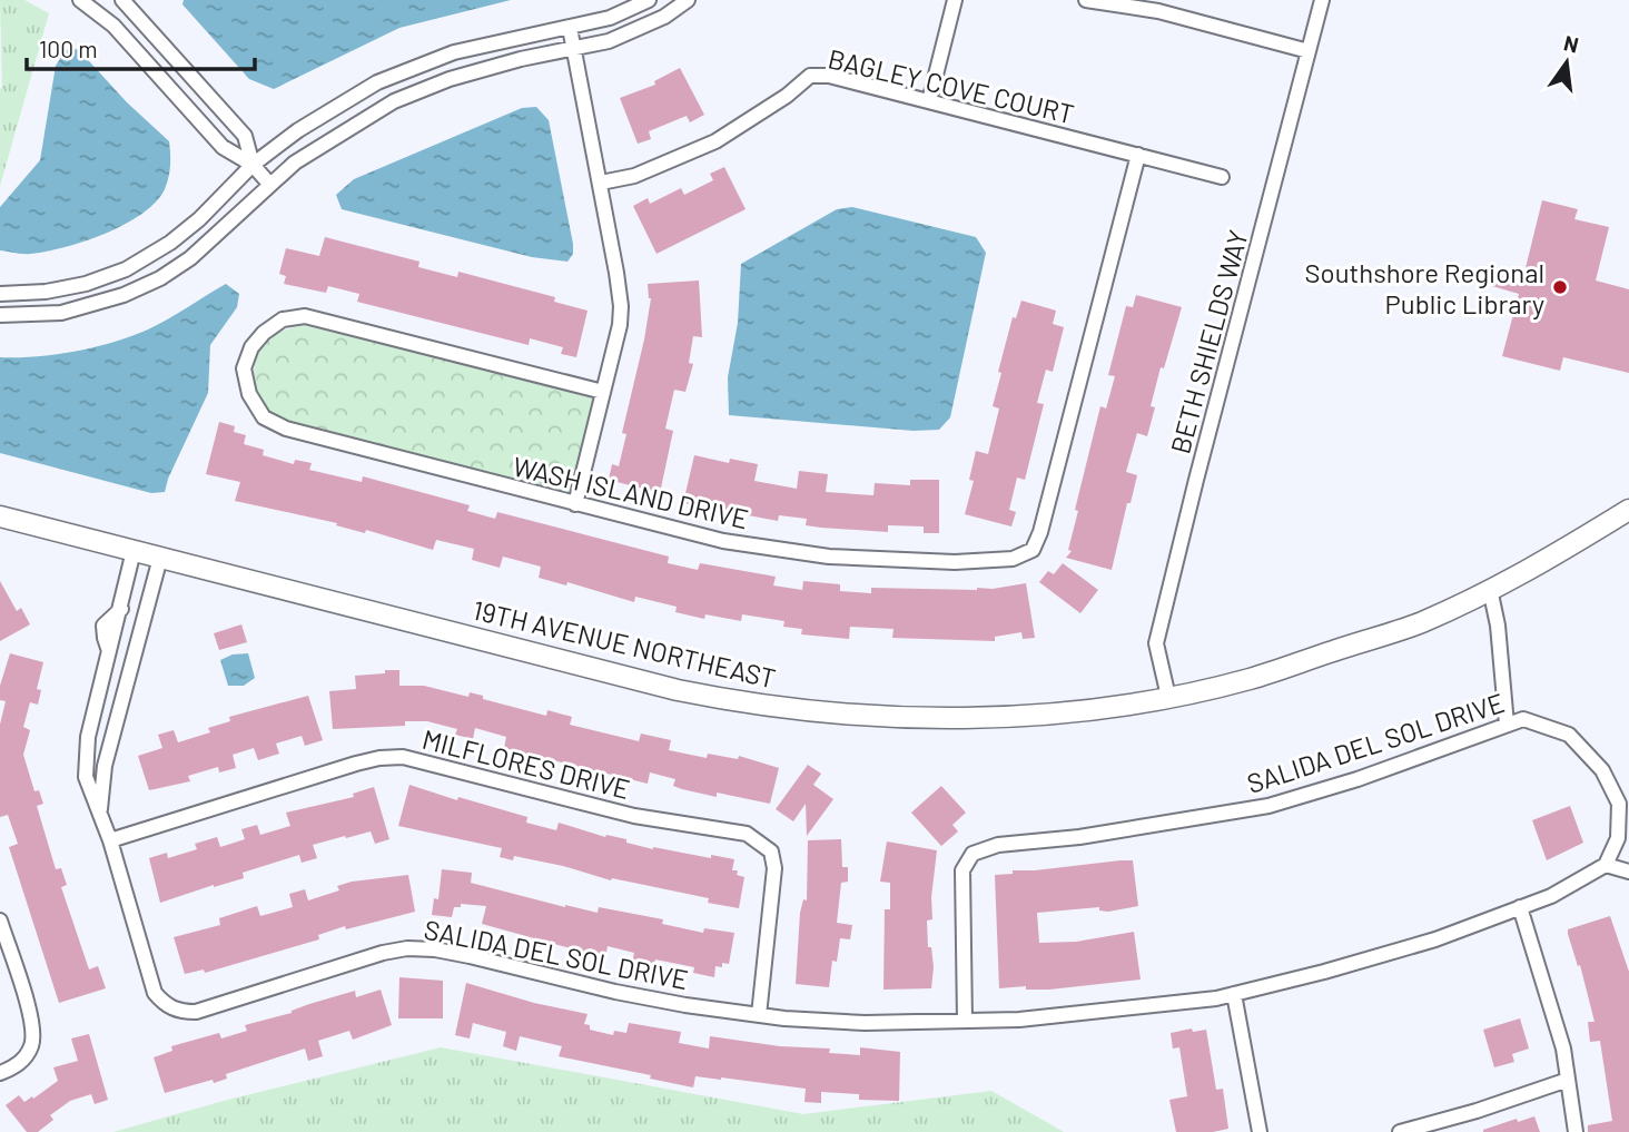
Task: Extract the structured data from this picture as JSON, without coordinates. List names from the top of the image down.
{
  "streets": {
    "street": [
      "BAGLEY COVE COURT",
      "BETH SHIELDS WAY",
      "WASH ISLAND DRIVE",
      "19TH AVENUE NORTHEAST",
      "SALIDA DEL SOL DRIVE",
      "MILFLORES DRIVE"
    ]
  },
  "crossings": [
    ["BAGLEY COVE COURT", "WASH ISLAND DRIVE"],
    ["BETH SHIELDS WAY", "19TH AVENUE NORTHEAST"],
    ["19TH AVENUE NORTHEAST", "SALIDA DEL SOL DRIVE"],
    ["SALIDA DEL SOL DRIVE", "MILFLORES DRIVE"]
  ],
  "places": ["Southshore Regional Public Library"],
  "scale_bar": "100 m",
  "north": "top"
}
